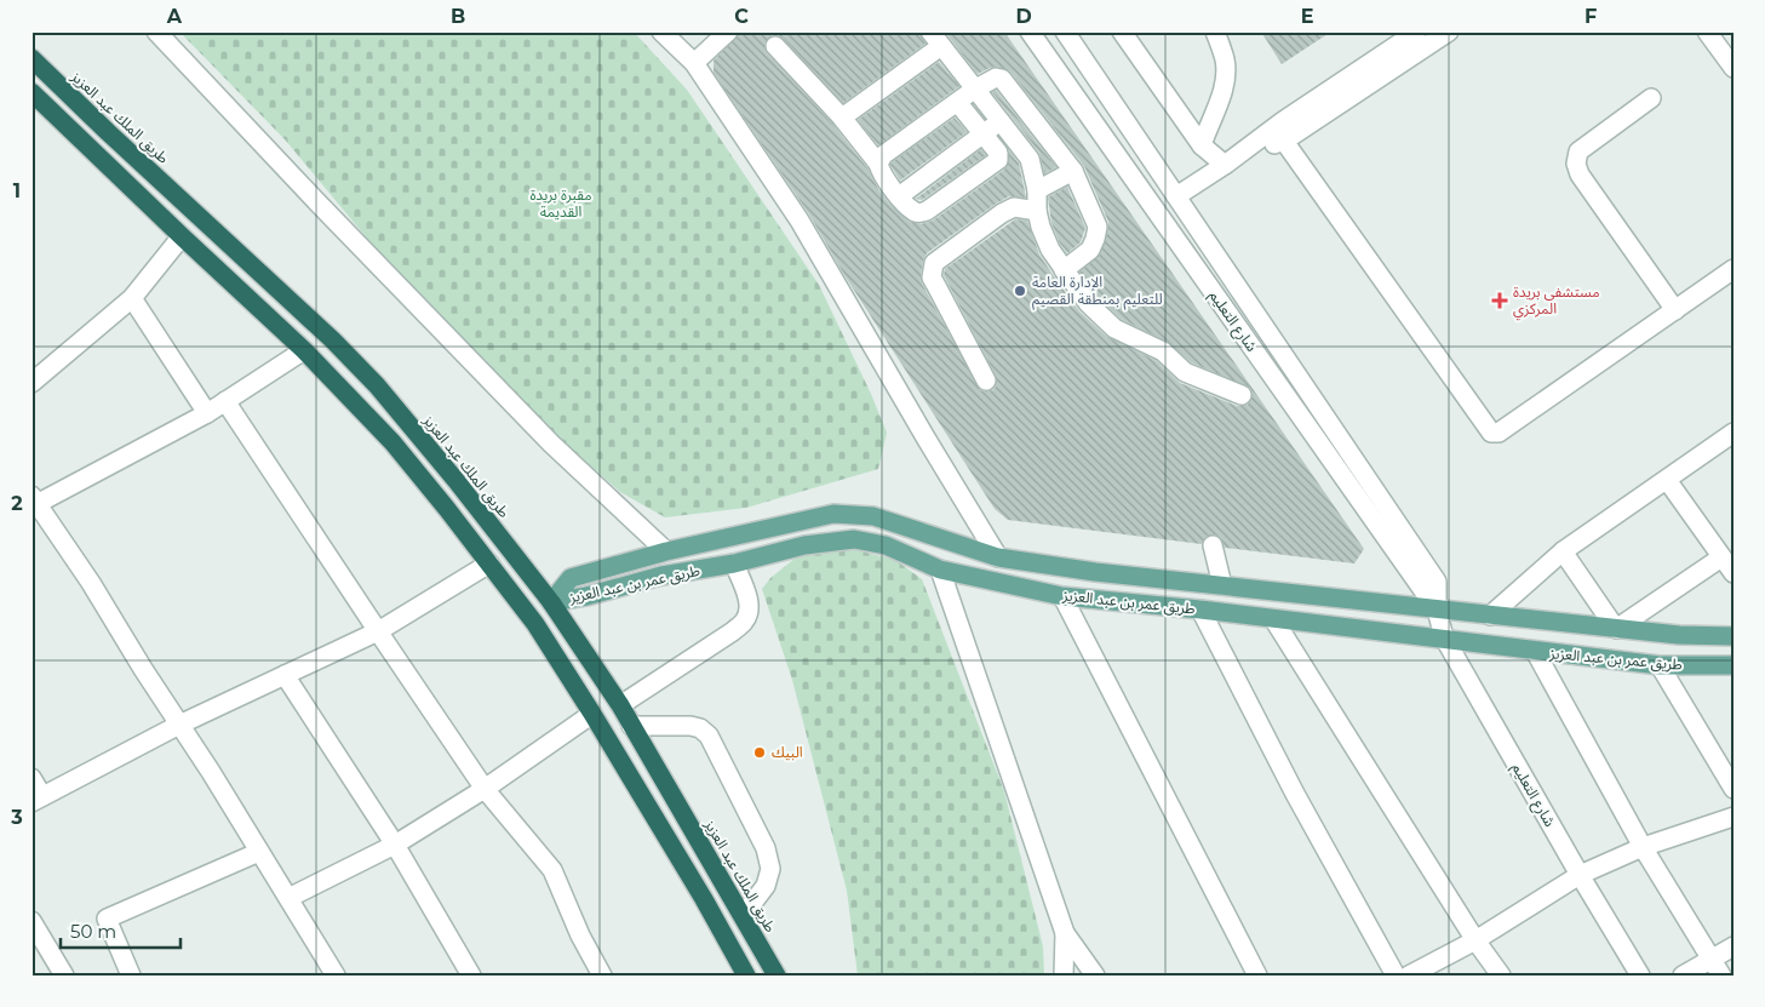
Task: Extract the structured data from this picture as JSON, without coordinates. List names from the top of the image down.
{
  "streets": {
    "highway": ["طريق الملك عبد العزيز"],
    "main road": ["طريق عمر بن عبد العزيز"],
    "street": ["شارع التعليم"]
  },
  "crossings": [
    ["طريق الملك عبد العزيز", "طريق عمر بن عبد العزيز"],
    ["شارع التعليم", "طريق عمر بن عبد العزيز"]
  ],
  "parks": ["مقبرة بريدة القديمة"],
  "places": {
    "other": ["الإدارة العامة للتعليم بمنطقة القصيم", "البيك"],
    "health": ["مستشفى بريدة المركزي"]
  },
  "scale_bar": "50 m",
  "grid": {
    "columns": [
      "A",
      "B",
      "C",
      "D",
      "E",
      "F"
    ],
    "rows": ["1", "2", "3"]
  }
}
